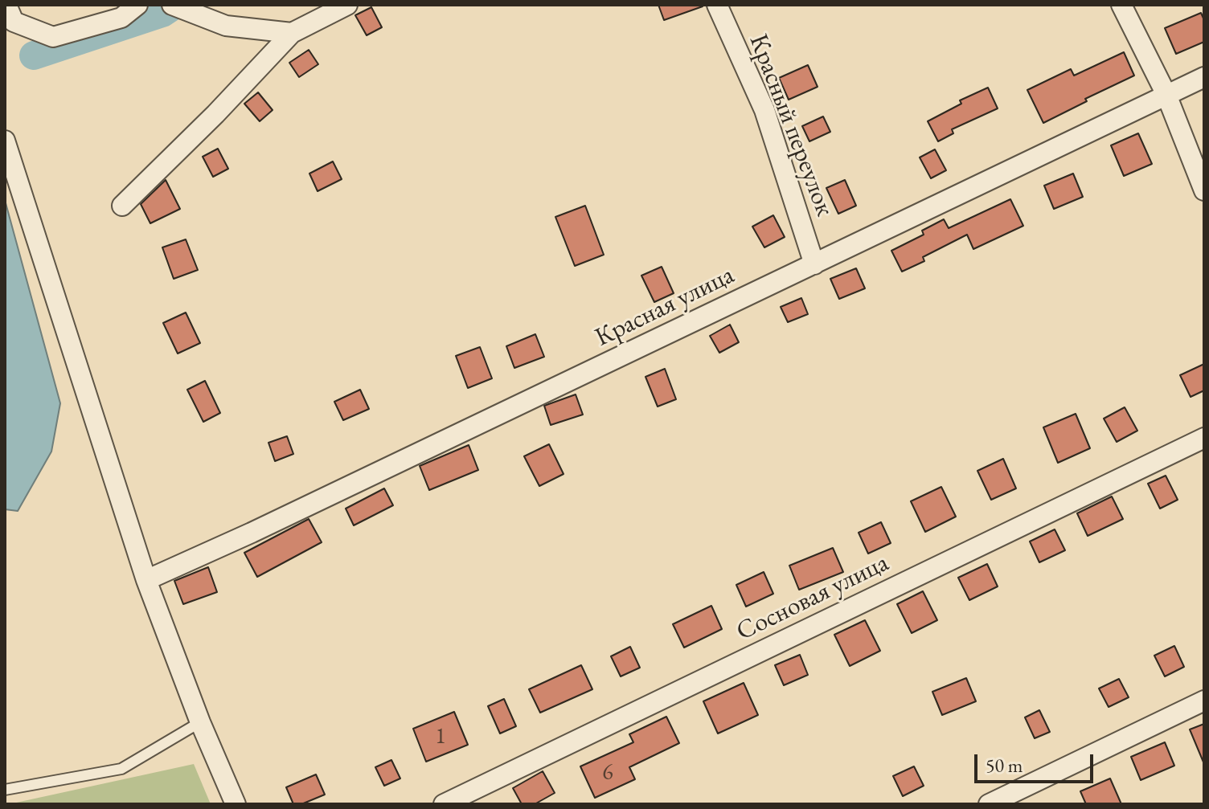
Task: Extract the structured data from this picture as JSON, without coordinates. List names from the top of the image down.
{
  "streets": {
    "street": ["Красный переулок", "Красная улица", "Сосновая улица"]
  },
  "crossings": [
    ["Красный переулок", "Красная улица"]
  ],
  "house_numbers": ["1", "6"],
  "scale_bar": "50 m"
}
